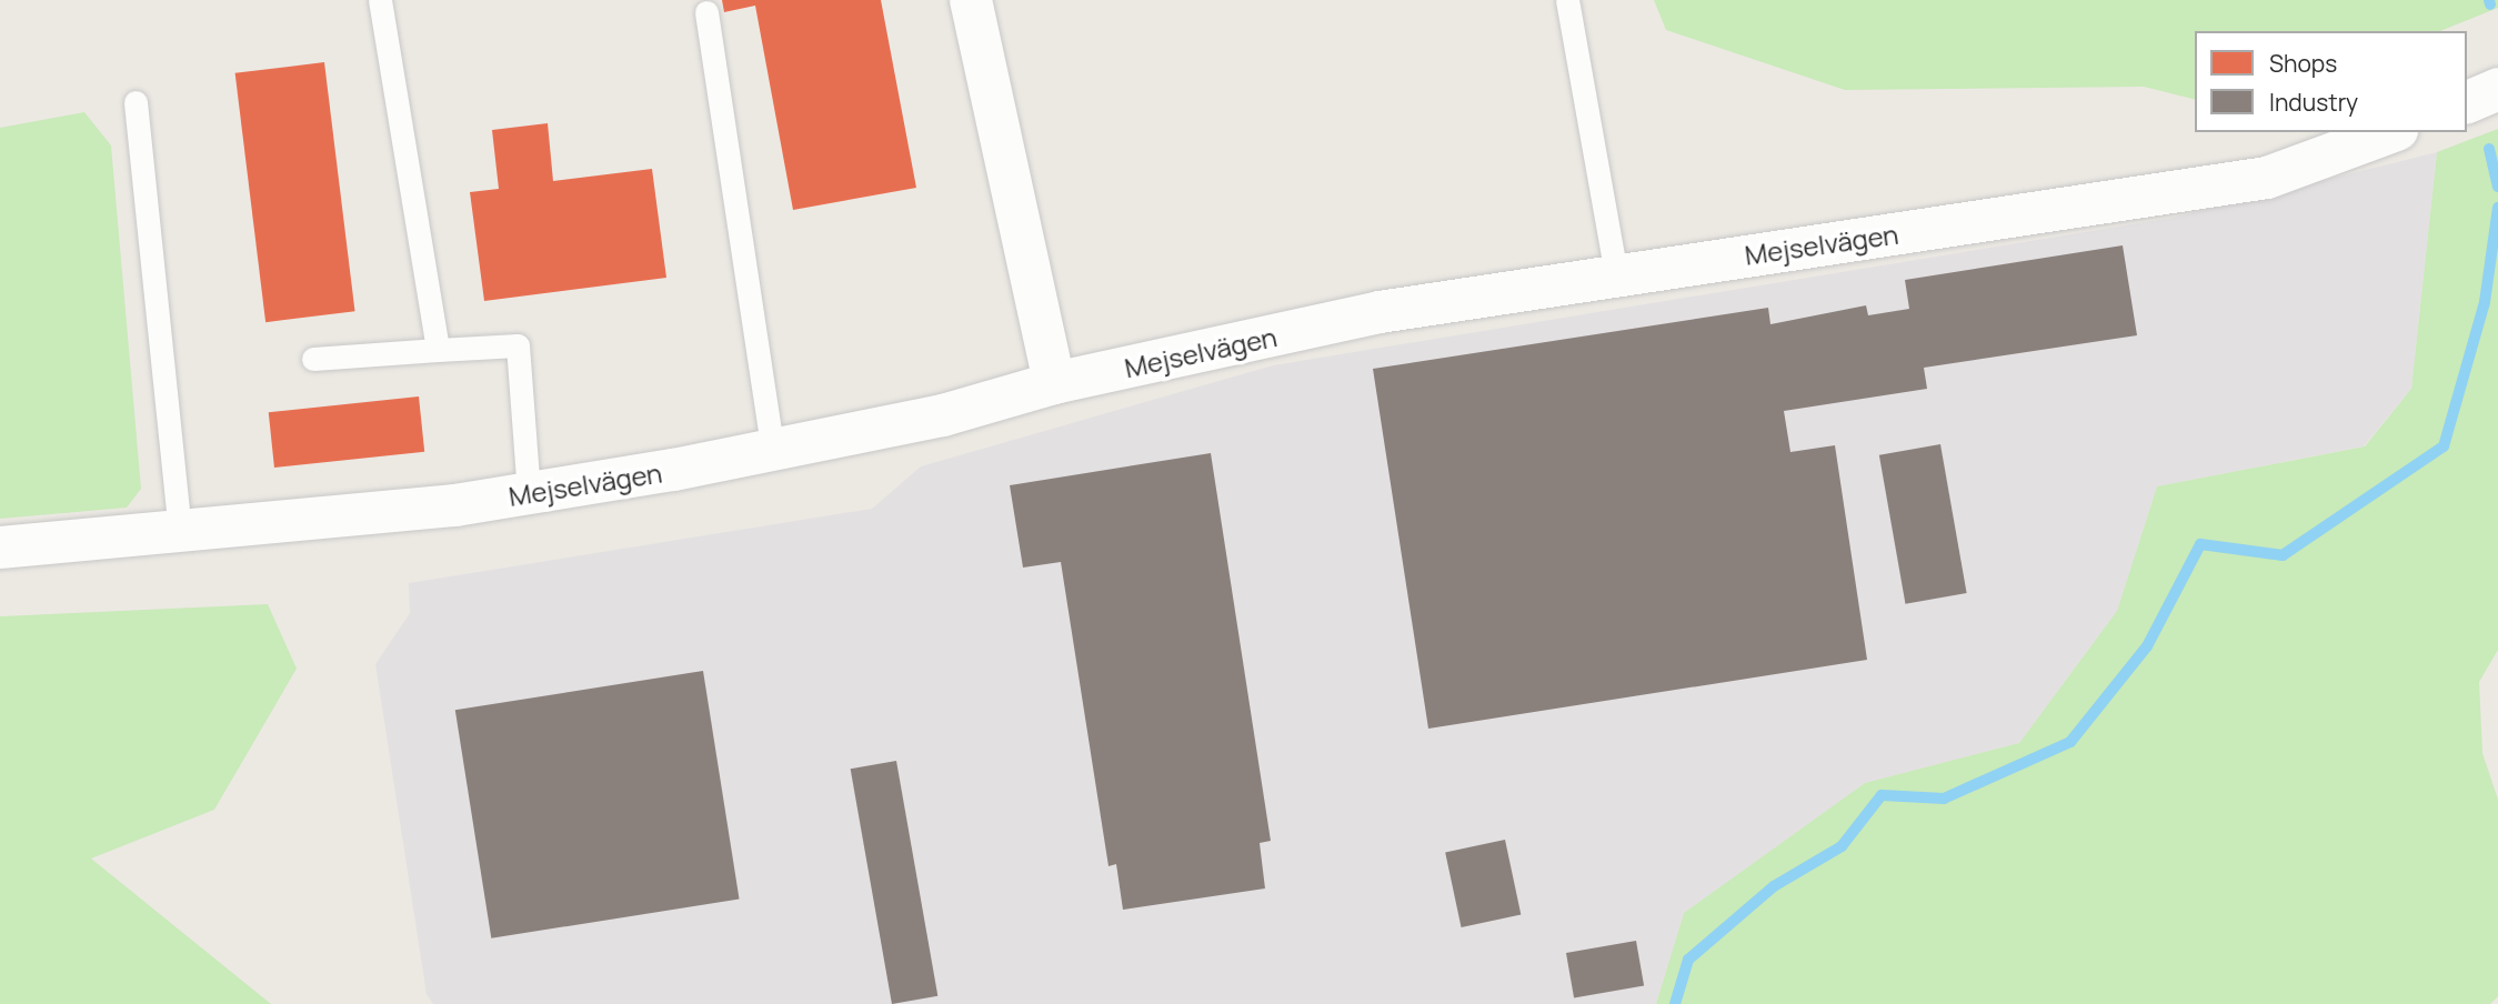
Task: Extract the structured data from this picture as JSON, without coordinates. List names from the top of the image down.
{
  "streets": {
    "street": ["Mejselvägen"]
  },
  "legend": ["Shops", "Industry"]
}
